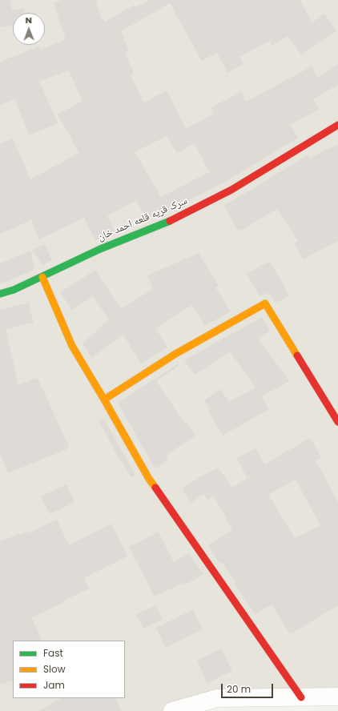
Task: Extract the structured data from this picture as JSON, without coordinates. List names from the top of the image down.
{
  "streets": {
    "street": ["سرک قریه قلعه احمد خان"]
  },
  "legend": ["Fast", "Slow", "Jam"],
  "scale_bar": "20 m",
  "north": "top"
}
